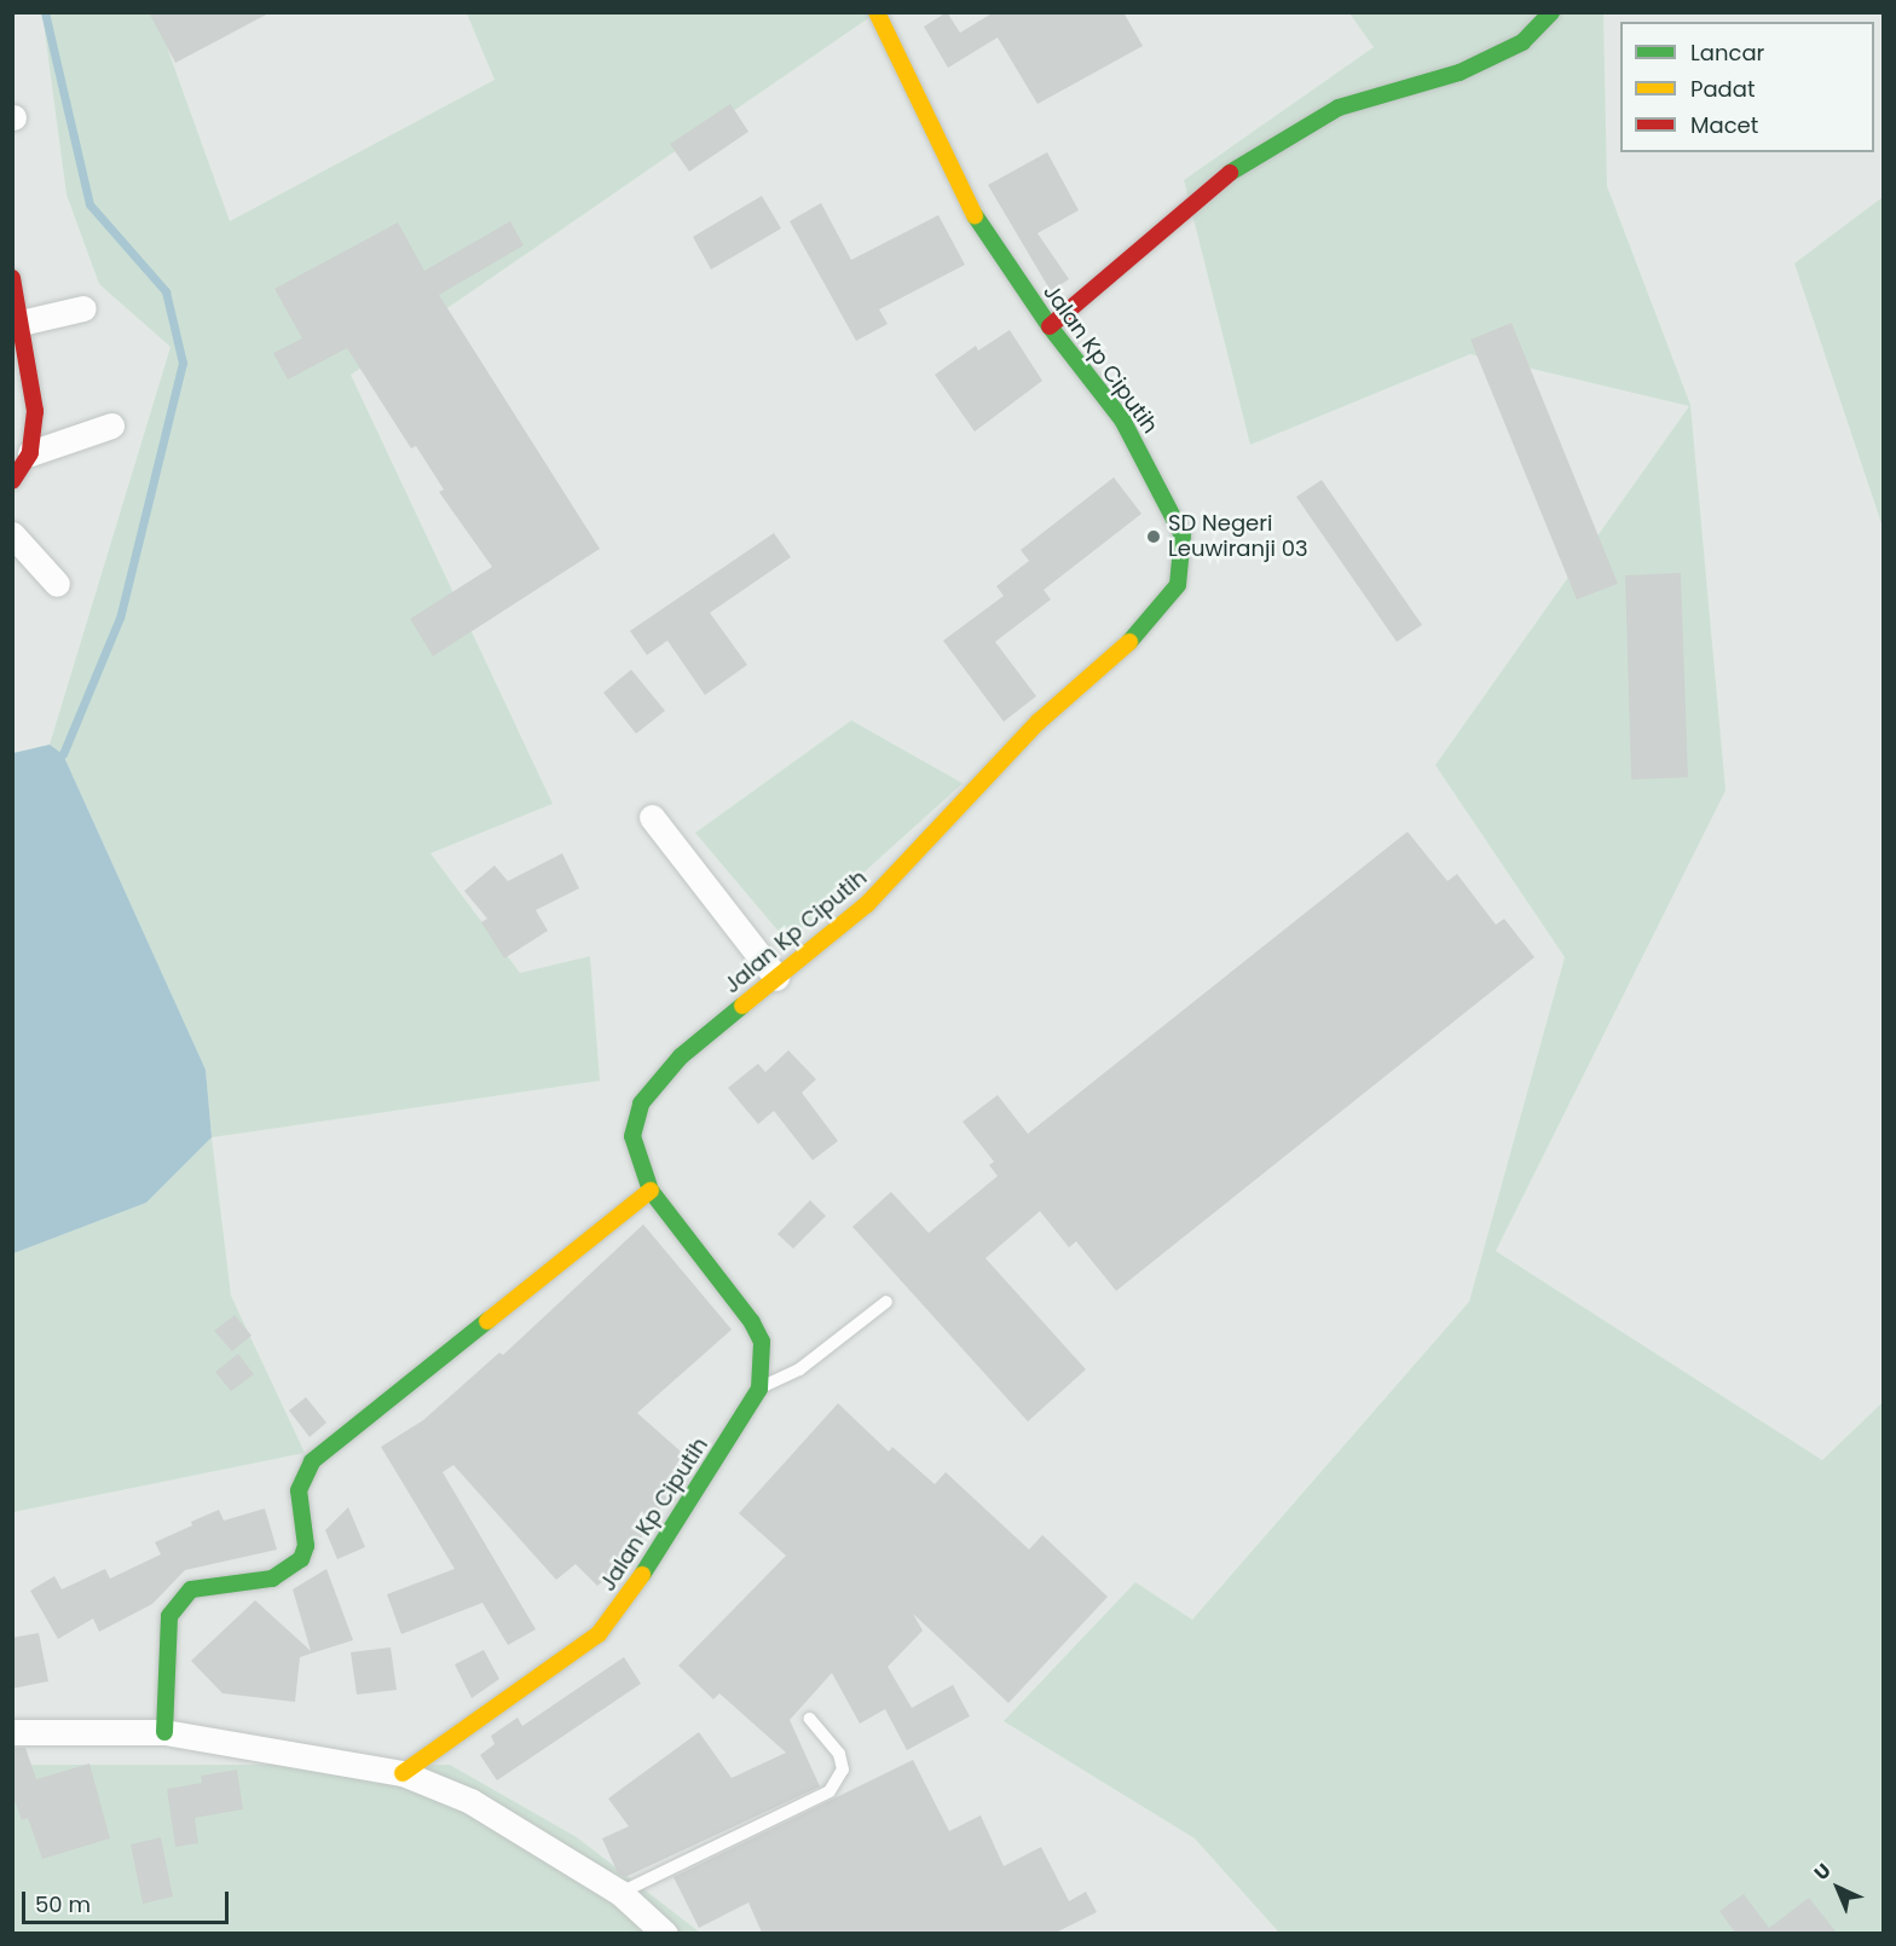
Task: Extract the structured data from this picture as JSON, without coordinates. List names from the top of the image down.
{
  "streets": {
    "street": ["Jalan Kp Ciputih"]
  },
  "places": ["SD Negeri Leuwiranji 03"],
  "legend": ["Lancar", "Padat", "Macet"],
  "scale_bar": "50 m",
  "north": "top left"
}
